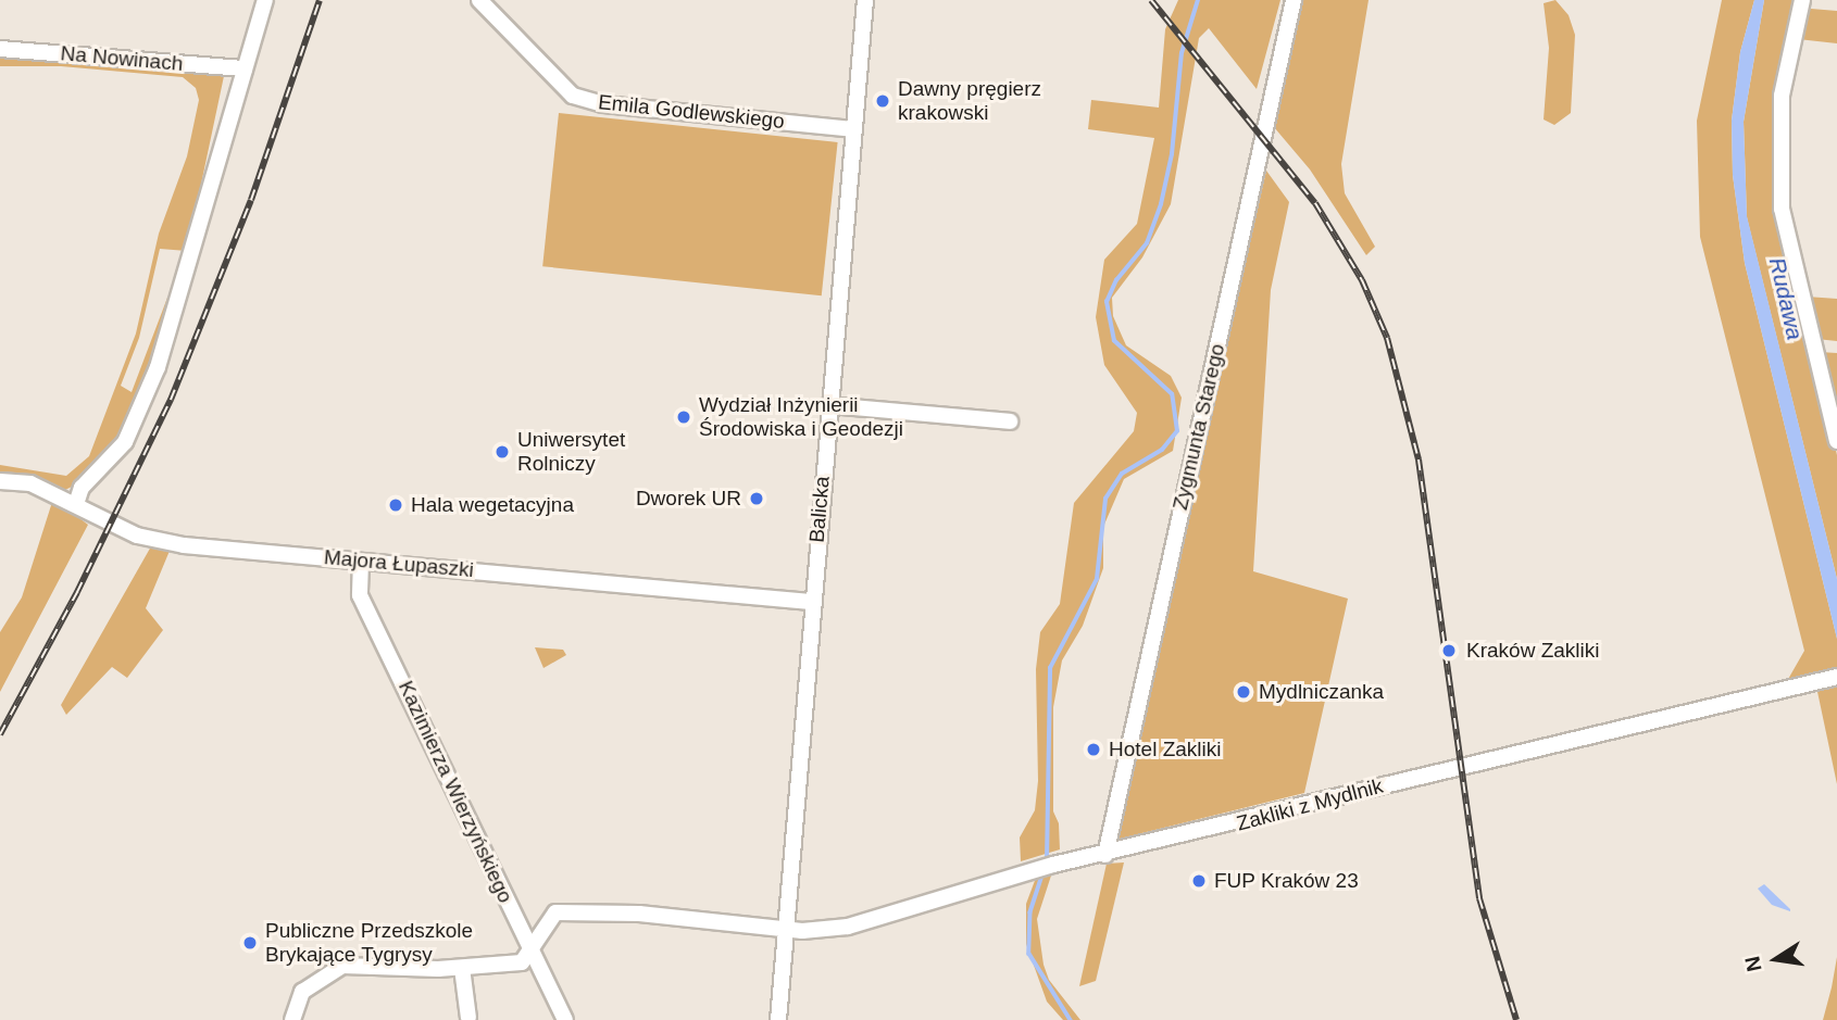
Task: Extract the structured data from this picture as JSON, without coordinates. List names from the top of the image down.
{
  "streets": {
    "street": [
      "Na Nowinach",
      "Emila Godlewskiego",
      "Zygmunta Starego",
      "Balicka",
      "Majora Łupaszki",
      "Kazimierza Wierzyńskiego",
      "Zakliki z Mydlnik"
    ]
  },
  "crossings": [
    ["Emila Godlewskiego", "Balicka"],
    ["Zygmunta Starego", "Zakliki z Mydlnik"],
    ["Balicka", "Majora Łupaszki"],
    ["Balicka", "Zakliki z Mydlnik"],
    ["Majora Łupaszki", "Kazimierza Wierzyńskiego"],
    ["Kazimierza Wierzyńskiego", "Zakliki z Mydlnik"]
  ],
  "water": ["Rudawa"],
  "places": [
    "Dawny pręgierz krakowski",
    "Wydział Inżynierii Środowiska i Geodezji",
    "Uniwersytet Rolniczy",
    "Dworek UR",
    "Hala wegetacyjna",
    "Kraków Zakliki",
    "Mydlniczanka",
    "Hotel Zakliki",
    "FUP Kraków 23",
    "Publiczne Przedszkole Brykające Tygrysy"
  ],
  "north": "left"
}
